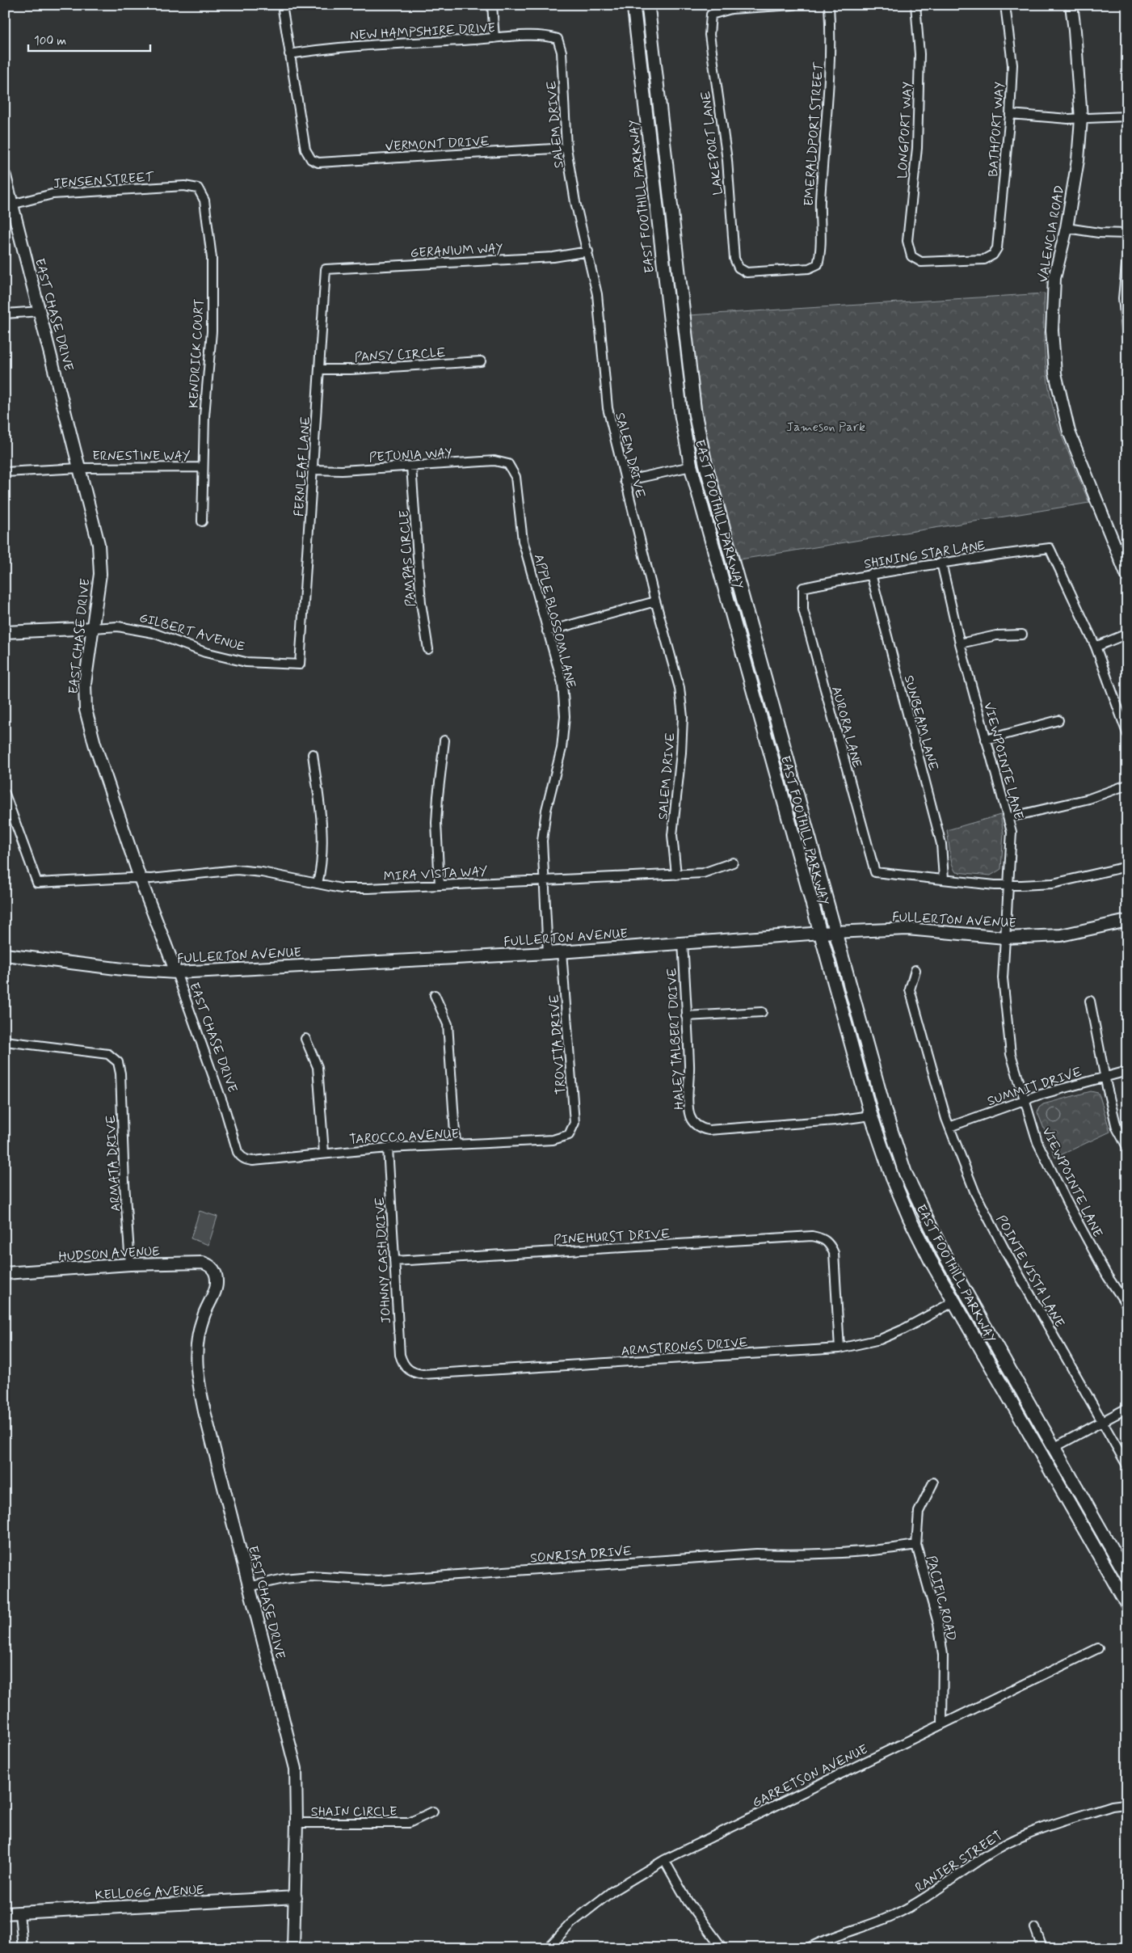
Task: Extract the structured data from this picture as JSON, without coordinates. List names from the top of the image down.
{
  "streets": {
    "main road": ["EAST FOOTHILL PARKWAY"],
    "street": [
      "NEW HAMPSHIRE DRIVE",
      "SALEM DRIVE",
      "BATHPORT WAY",
      "LONGPORT WAY",
      "EMERALDPORT STREET",
      "VERMONT DRIVE",
      "LAKEPORT LANE",
      "JENSEN STREET",
      "VALENCIA ROAD",
      "GERANIUM WAY",
      "EAST CHASE DRIVE",
      "KENDRICK COURT",
      "PANSY CIRCLE",
      "PETUNIA WAY",
      "ERNESTINE WAY",
      "FERNLEAF LANE",
      "SHINING STAR LANE",
      "PAMPAS CIRCLE",
      "APPLE BLOSSOM LANE",
      "GILBERT AVENUE",
      "SUNBEAM LANE",
      "AURORA LANE",
      "VIEWPOINTE LANE",
      "MIRA VISTA WAY",
      "FULLERTON AVENUE",
      "HALEY TALBERT DRIVE",
      "TROVITA DRIVE",
      "SUMMIT DRIVE",
      "TAROCCO AVENUE",
      "ARMATA DRIVE",
      "PINEHURST DRIVE",
      "HUDSON AVENUE",
      "JOHNNY CASH DRIVE",
      "POINTE VISTA LANE",
      "ARMSTRONGS DRIVE",
      "SONRISA DRIVE",
      "PACIFIC ROAD",
      "GARRETSON AVENUE",
      "SHAIN CIRCLE",
      "RANIER STREET",
      "KELLOGG AVENUE"
    ]
  },
  "crossings": [
    ["NEW HAMPSHIRE DRIVE", "SALEM DRIVE"],
    ["NEW HAMPSHIRE DRIVE", "VERMONT DRIVE"],
    ["SALEM DRIVE", "VERMONT DRIVE"],
    ["SALEM DRIVE", "GERANIUM WAY"],
    ["SALEM DRIVE", "MIRA VISTA WAY"],
    ["BATHPORT WAY", "LONGPORT WAY"],
    ["EMERALDPORT STREET", "LAKEPORT LANE"],
    ["JENSEN STREET", "EAST CHASE DRIVE"],
    ["JENSEN STREET", "KENDRICK COURT"],
    ["EAST FOOTHILL PARKWAY", "FULLERTON AVENUE"],
    ["EAST FOOTHILL PARKWAY", "HALEY TALBERT DRIVE"],
    ["EAST FOOTHILL PARKWAY", "ARMSTRONGS DRIVE"],
    ["GERANIUM WAY", "FERNLEAF LANE"],
    ["EAST CHASE DRIVE", "ERNESTINE WAY"],
    ["EAST CHASE DRIVE", "GILBERT AVENUE"],
    ["EAST CHASE DRIVE", "MIRA VISTA WAY"],
    ["EAST CHASE DRIVE", "FULLERTON AVENUE"],
    ["EAST CHASE DRIVE", "TAROCCO AVENUE"],
    ["EAST CHASE DRIVE", "HUDSON AVENUE"],
    ["EAST CHASE DRIVE", "SONRISA DRIVE"],
    ["EAST CHASE DRIVE", "SHAIN CIRCLE"],
    ["EAST CHASE DRIVE", "KELLOGG AVENUE"],
    ["KENDRICK COURT", "ERNESTINE WAY"],
    ["PANSY CIRCLE", "FERNLEAF LANE"],
    ["PETUNIA WAY", "FERNLEAF LANE"],
    ["PETUNIA WAY", "PAMPAS CIRCLE"],
    ["PETUNIA WAY", "APPLE BLOSSOM LANE"],
    ["FERNLEAF LANE", "GILBERT AVENUE"],
    ["SHINING STAR LANE", "SUNBEAM LANE"],
    ["SHINING STAR LANE", "AURORA LANE"],
    ["SHINING STAR LANE", "VIEWPOINTE LANE"],
    ["APPLE BLOSSOM LANE", "MIRA VISTA WAY"],
    ["APPLE BLOSSOM LANE", "FULLERTON AVENUE"],
    ["SUNBEAM LANE", "AURORA LANE"],
    ["VIEWPOINTE LANE", "FULLERTON AVENUE"],
    ["VIEWPOINTE LANE", "SUMMIT DRIVE"],
    ["FULLERTON AVENUE", "HALEY TALBERT DRIVE"],
    ["FULLERTON AVENUE", "TROVITA DRIVE"],
    ["TROVITA DRIVE", "TAROCCO AVENUE"],
    ["SUMMIT DRIVE", "POINTE VISTA LANE"],
    ["TAROCCO AVENUE", "JOHNNY CASH DRIVE"],
    ["ARMATA DRIVE", "HUDSON AVENUE"],
    ["PINEHURST DRIVE", "JOHNNY CASH DRIVE"],
    ["PINEHURST DRIVE", "ARMSTRONGS DRIVE"],
    ["JOHNNY CASH DRIVE", "ARMSTRONGS DRIVE"],
    ["SONRISA DRIVE", "PACIFIC ROAD"],
    ["PACIFIC ROAD", "GARRETSON AVENUE"]
  ],
  "parks": ["Jameson Park"],
  "scale_bar": "100 m"
}
